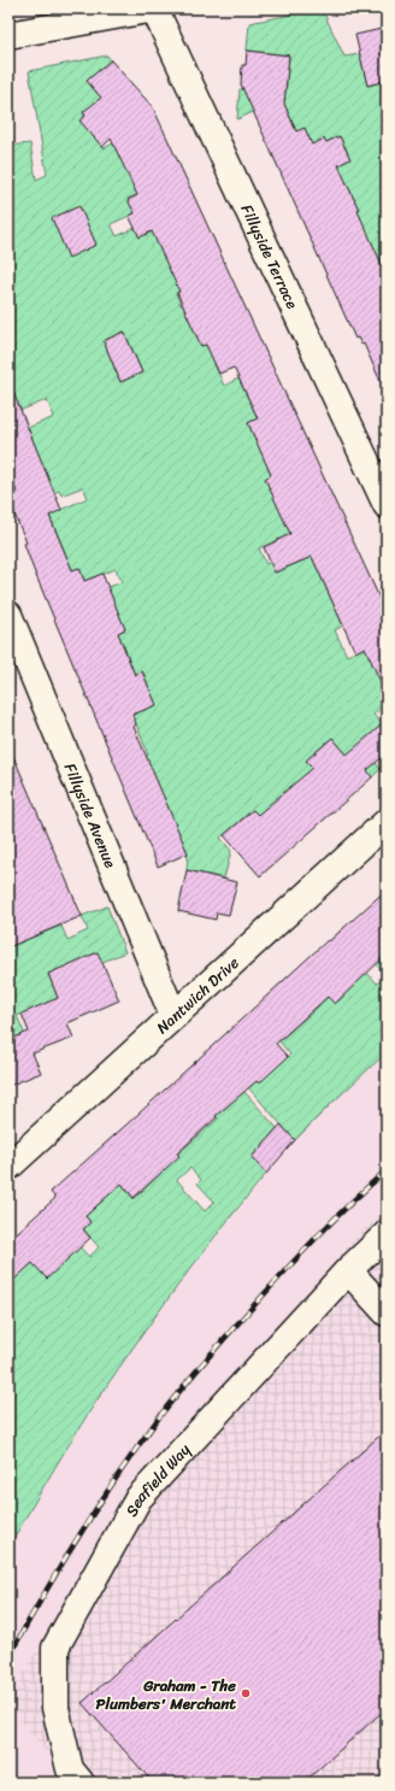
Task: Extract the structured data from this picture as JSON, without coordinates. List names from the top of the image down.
{
  "streets": {
    "street": [
      "Fillyside Terrace",
      "Fillyside Avenue",
      "Nantwich Drive",
      "Seafield Way"
    ]
  },
  "crossings": [
    ["Fillyside Avenue", "Nantwich Drive"]
  ],
  "places": ["Graham - The Plumbers' Merchant"]
}
